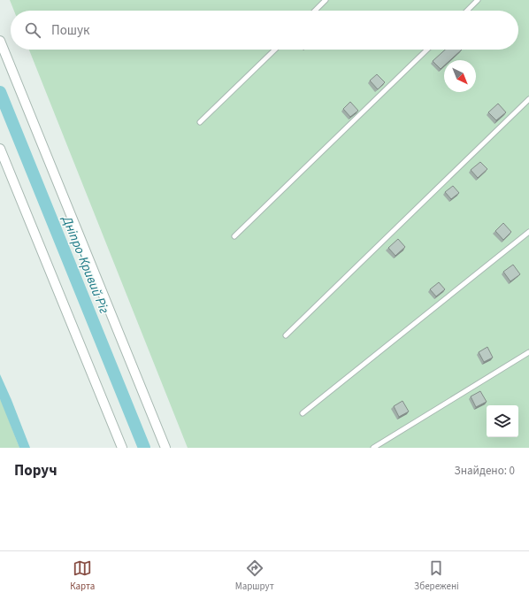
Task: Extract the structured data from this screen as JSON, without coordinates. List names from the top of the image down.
{
  "water": ["Дніпро-Кривий Ріг"],
  "north": "bottom right",
  "page": {
    "search": "Пошук",
    "heading": ["Поруч", "Знайдено: 0"],
    "nav": ["Карта", "Маршрут", "Збережені"]
  }
}
